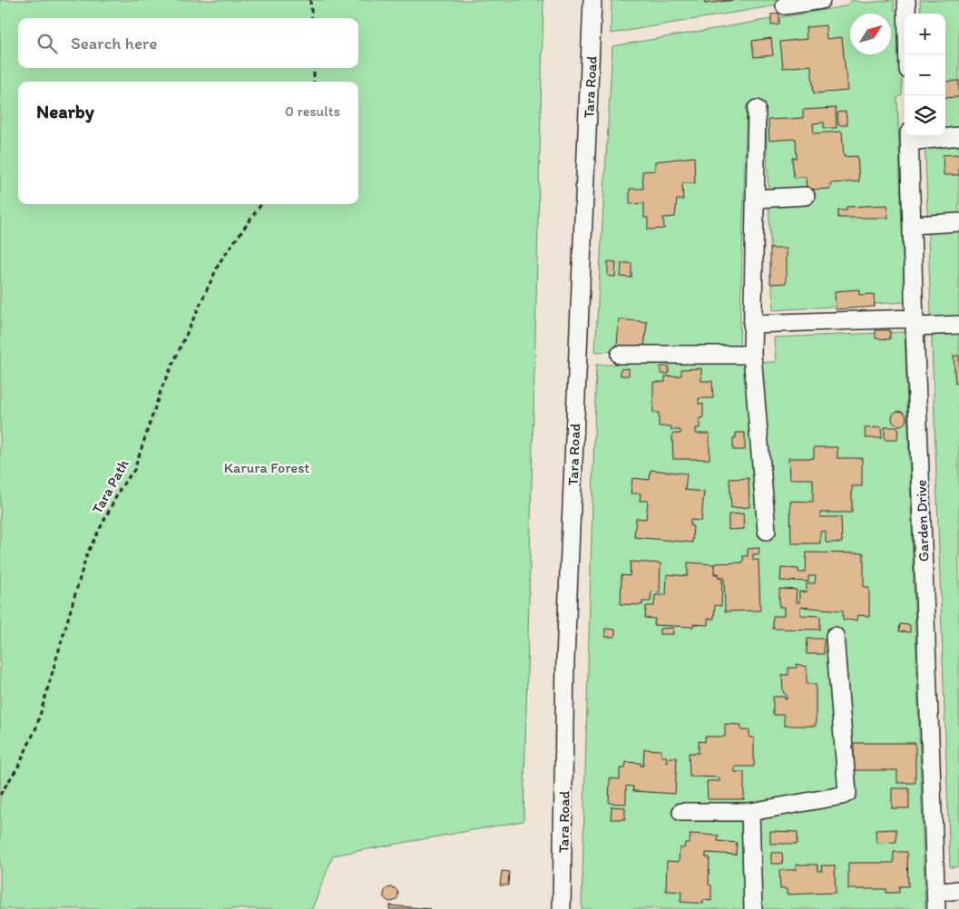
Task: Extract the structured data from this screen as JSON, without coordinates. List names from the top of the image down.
{
  "streets": {
    "street": ["Tara Road", "Garden Drive"],
    "path": ["Tara Path"]
  },
  "parks": ["Karura Forest"],
  "north": "top right",
  "page": {
    "map_buttons": ["+", "−"],
    "search": "Search here",
    "heading": ["Nearby", "0 results"]
  }
}
